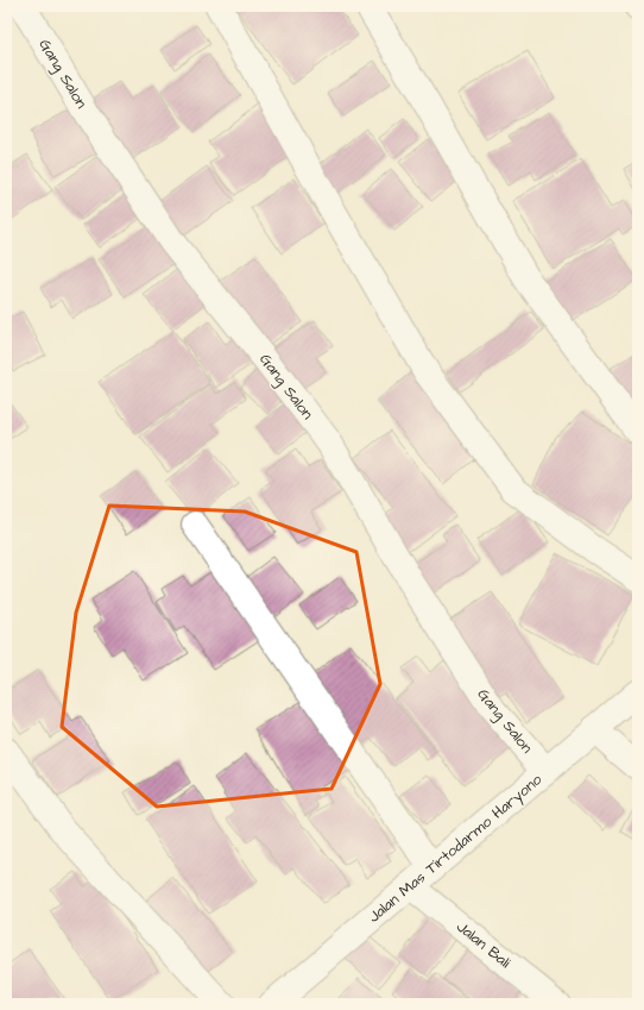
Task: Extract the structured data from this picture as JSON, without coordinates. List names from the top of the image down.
{
  "streets": {
    "street": ["Gang Salon", "Jalan Mas Tirtodarmo Haryono", "Jalan Bali"]
  },
  "crossings": [
    ["Gang Salon", "Jalan Mas Tirtodarmo Haryono"],
    ["Jalan Mas Tirtodarmo Haryono", "Jalan Bali"]
  ]
}
